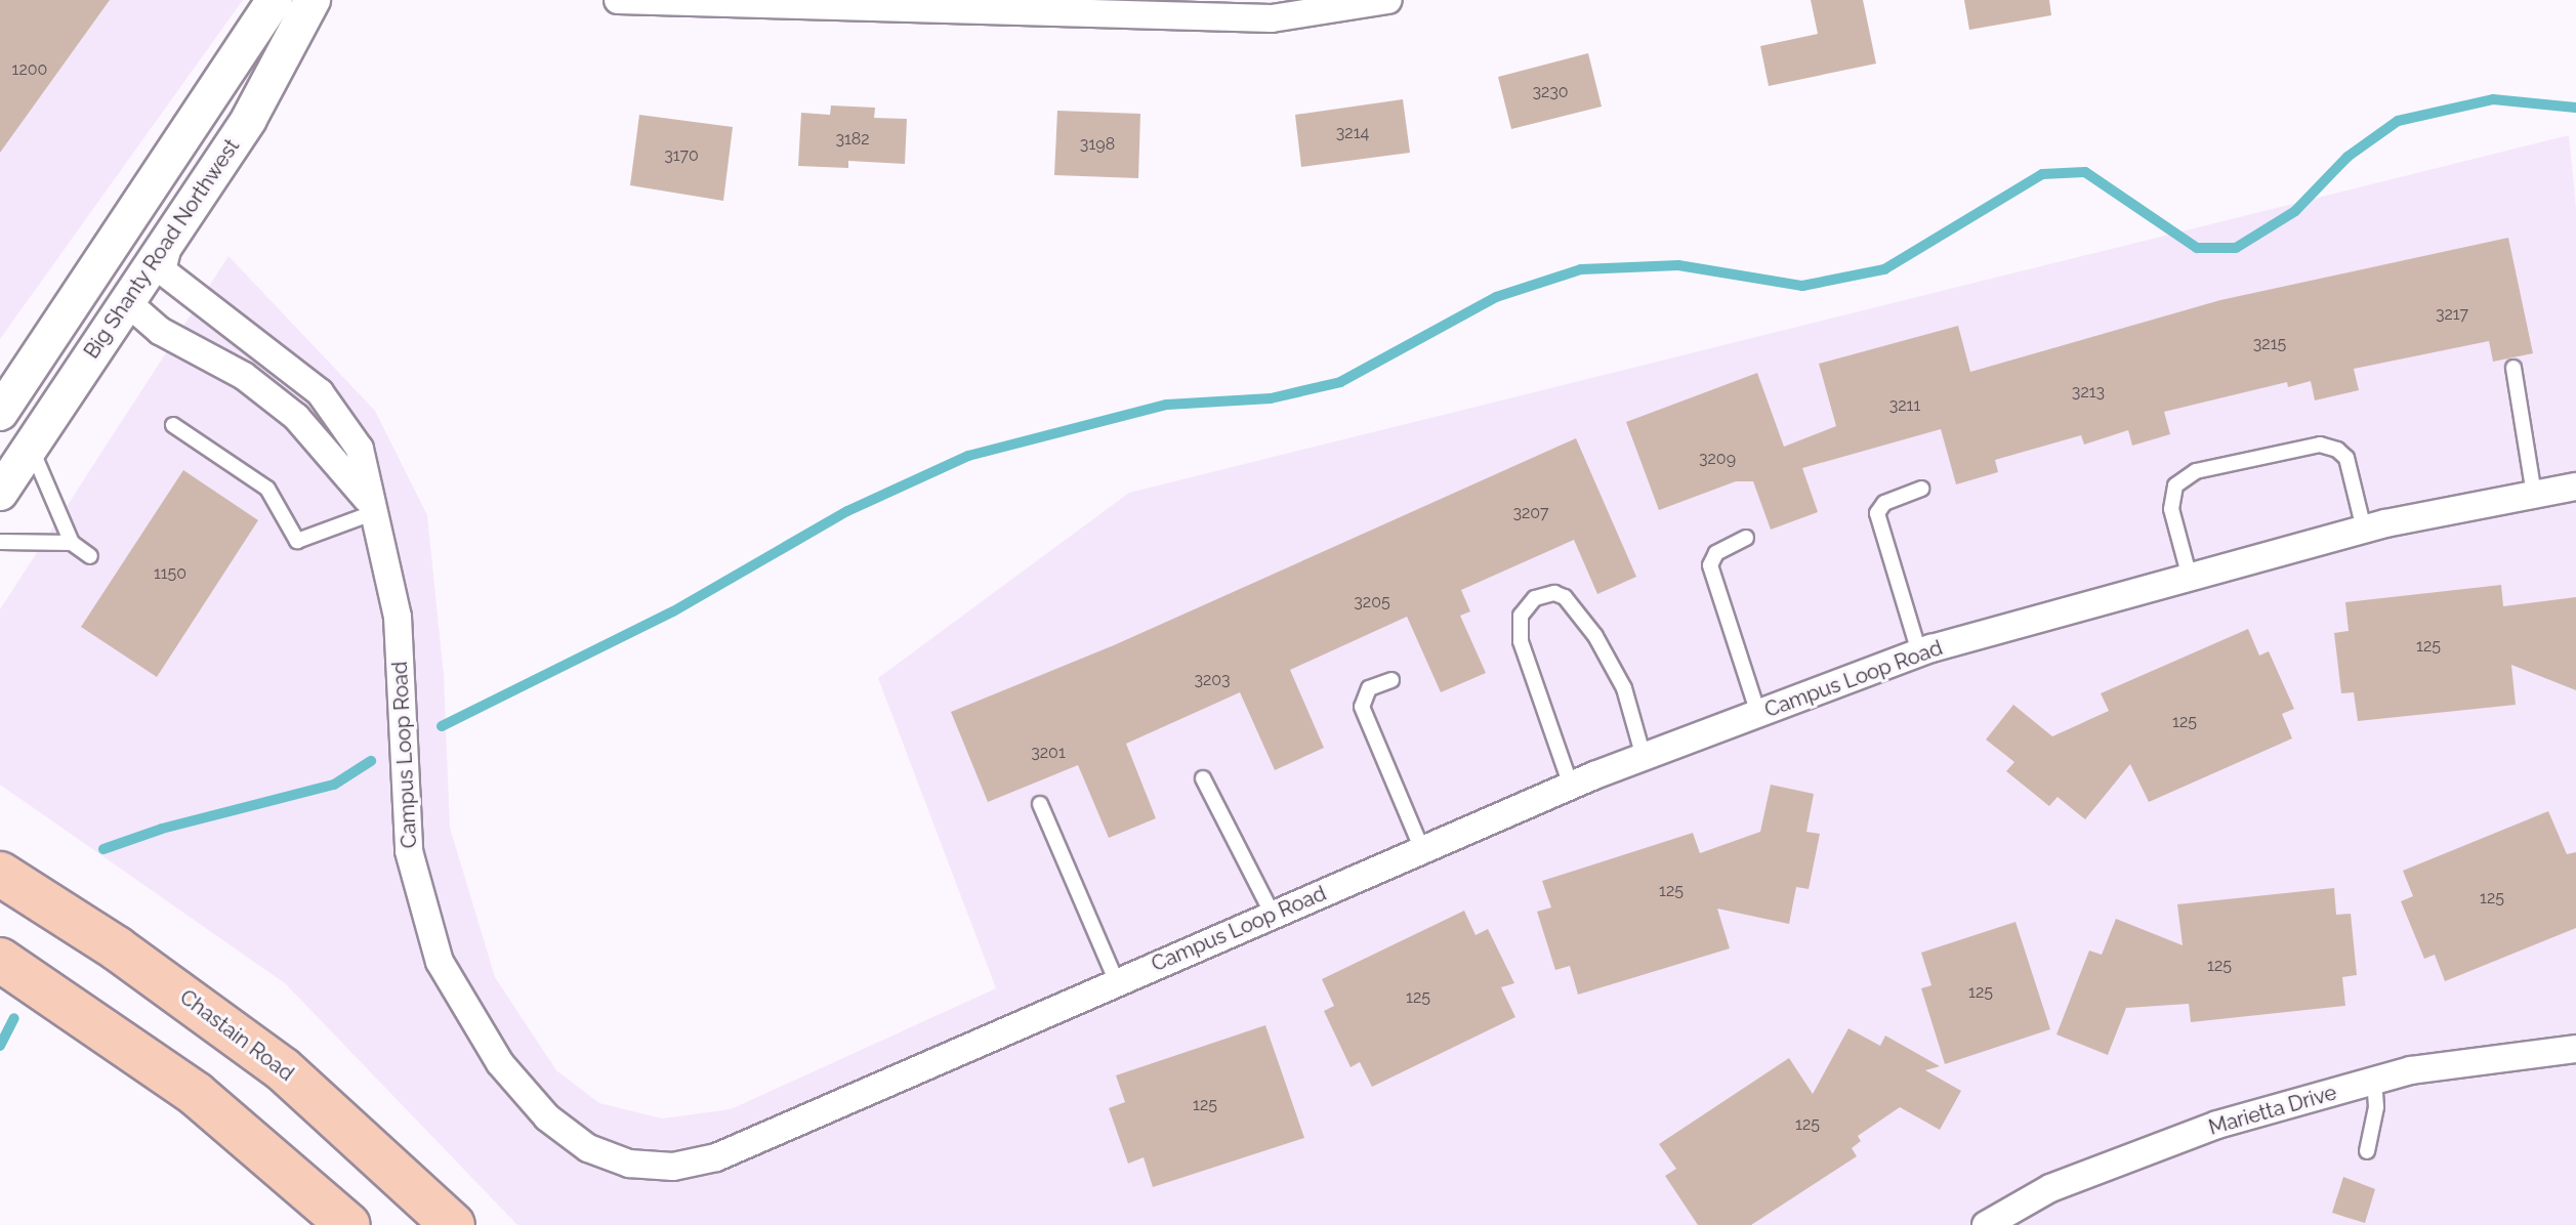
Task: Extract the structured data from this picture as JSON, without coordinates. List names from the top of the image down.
{
  "streets": {
    "main road": ["Chastain Road"],
    "street": ["Big Shanty Road Northwest", "Campus Loop Road", "Marietta Drive"]
  },
  "crossings": [
    ["Big Shanty Road Northwest", "Campus Loop Road"]
  ],
  "house_numbers": [
    "1200",
    "3230",
    "3214",
    "3182",
    "3198",
    "3170",
    "3217",
    "3215",
    "3213",
    "3211",
    "3209",
    "3207",
    "1150",
    "3205",
    "125",
    "3203",
    "125",
    "3201",
    "125",
    "125",
    "125",
    "125",
    "125",
    "125",
    "125"
  ]
}
